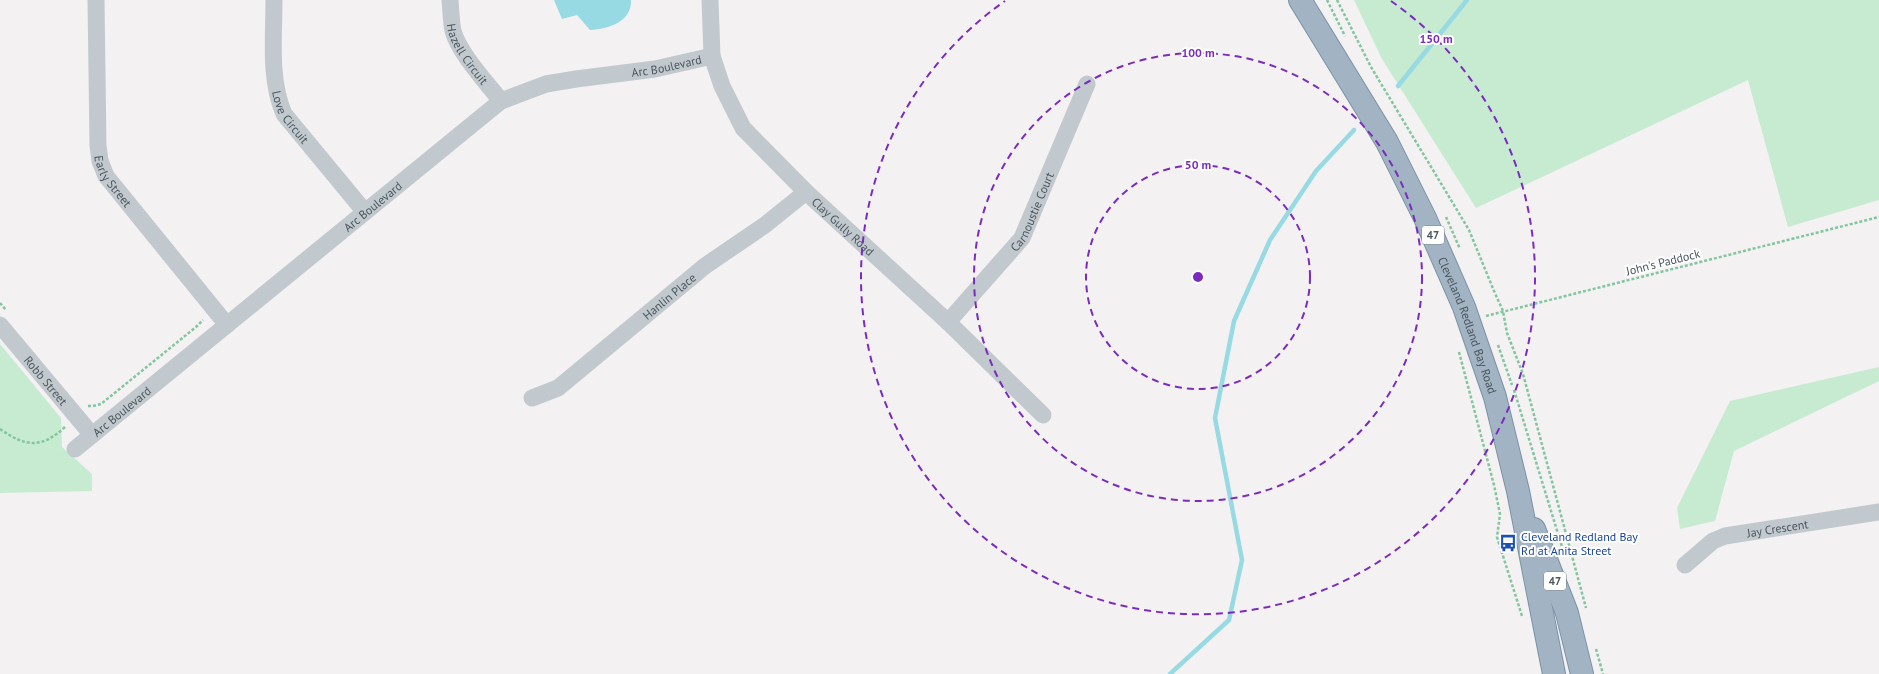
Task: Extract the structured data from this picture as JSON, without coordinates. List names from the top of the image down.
{
  "streets": {
    "highway": ["47", "Cleveland Redland Bay Road"],
    "street": [
      "Hazell Circuit",
      "Arc Boulevard",
      "Love Circuit",
      "Early Street",
      "Carnoustie Court",
      "Clay Gully Road",
      "Hanlin Place",
      "Robb Street",
      "Jay Crescent"
    ],
    "path": ["John's Paddock"]
  },
  "crossings": [
    ["Hazell Circuit", "Arc Boulevard"],
    ["Arc Boulevard", "Love Circuit"],
    ["Arc Boulevard", "Early Street"],
    ["Arc Boulevard", "Clay Gully Road"],
    ["Arc Boulevard", "Robb Street"],
    ["Carnoustie Court", "Clay Gully Road"],
    ["Clay Gully Road", "Hanlin Place"],
    ["John's Paddock", "Cleveland Redland Bay Road"]
  ],
  "places": {
    "bus stop": ["Cleveland Redland Bay Rd at Anita Street"]
  },
  "rings": ["150 m", "100 m", "50 m"]
}
